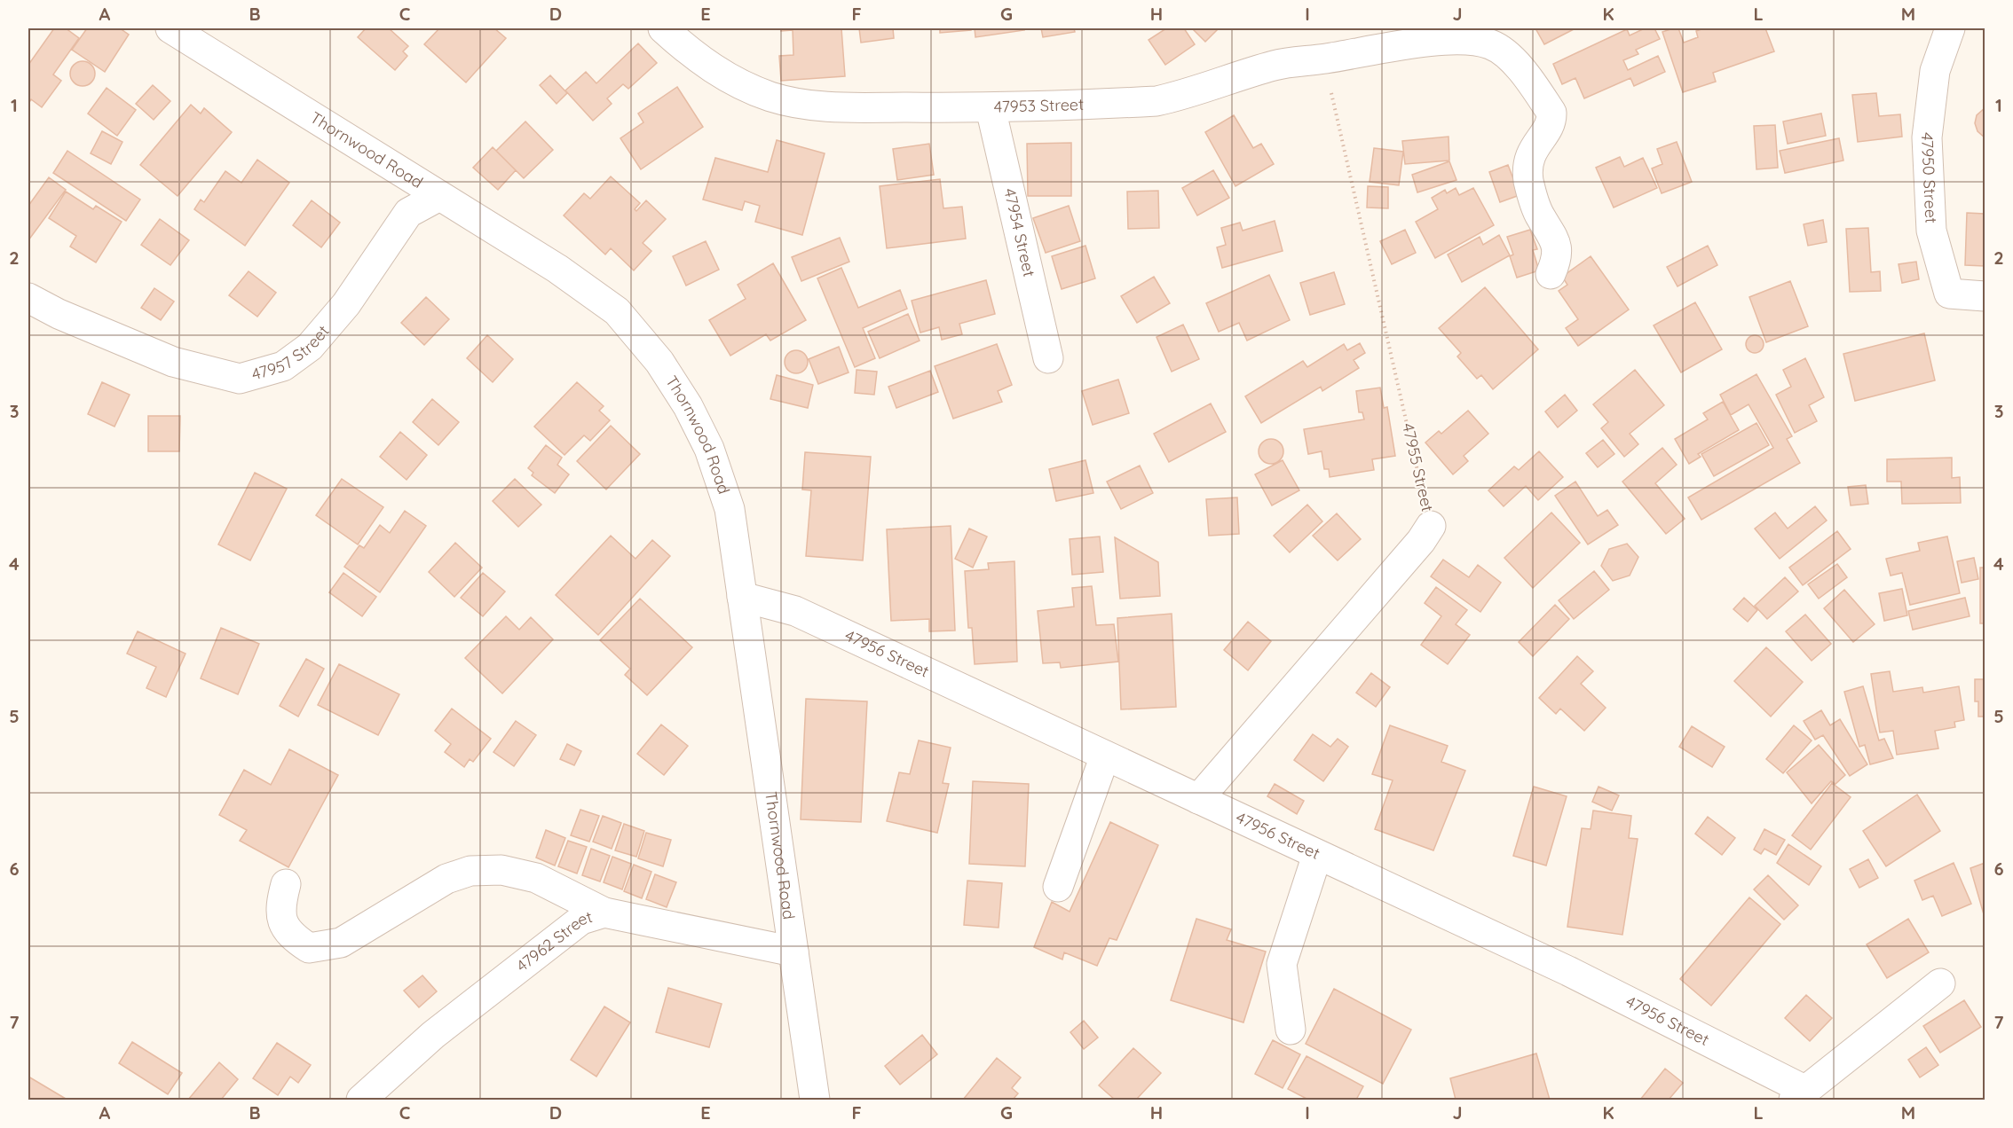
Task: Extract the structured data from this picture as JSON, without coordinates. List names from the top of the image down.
{
  "streets": {
    "street": [
      "47953 Street",
      "Thornwood Road",
      "47950 Street",
      "47954 Street",
      "47957 Street",
      "47955 Street",
      "47956 Street",
      "47962 Street"
    ]
  },
  "crossings": [
    ["47953 Street", "47954 Street"],
    ["47953 Street", "47955 Street"],
    ["Thornwood Road", "47957 Street"],
    ["Thornwood Road", "47956 Street"],
    ["Thornwood Road", "47962 Street"],
    ["47955 Street", "47956 Street"]
  ],
  "grid": {
    "columns": [
      "A",
      "B",
      "C",
      "D",
      "E",
      "F",
      "G",
      "H",
      "I",
      "J",
      "K",
      "L",
      "M"
    ],
    "rows": [
      "1",
      "2",
      "3",
      "4",
      "5",
      "6",
      "7"
    ]
  }
}
